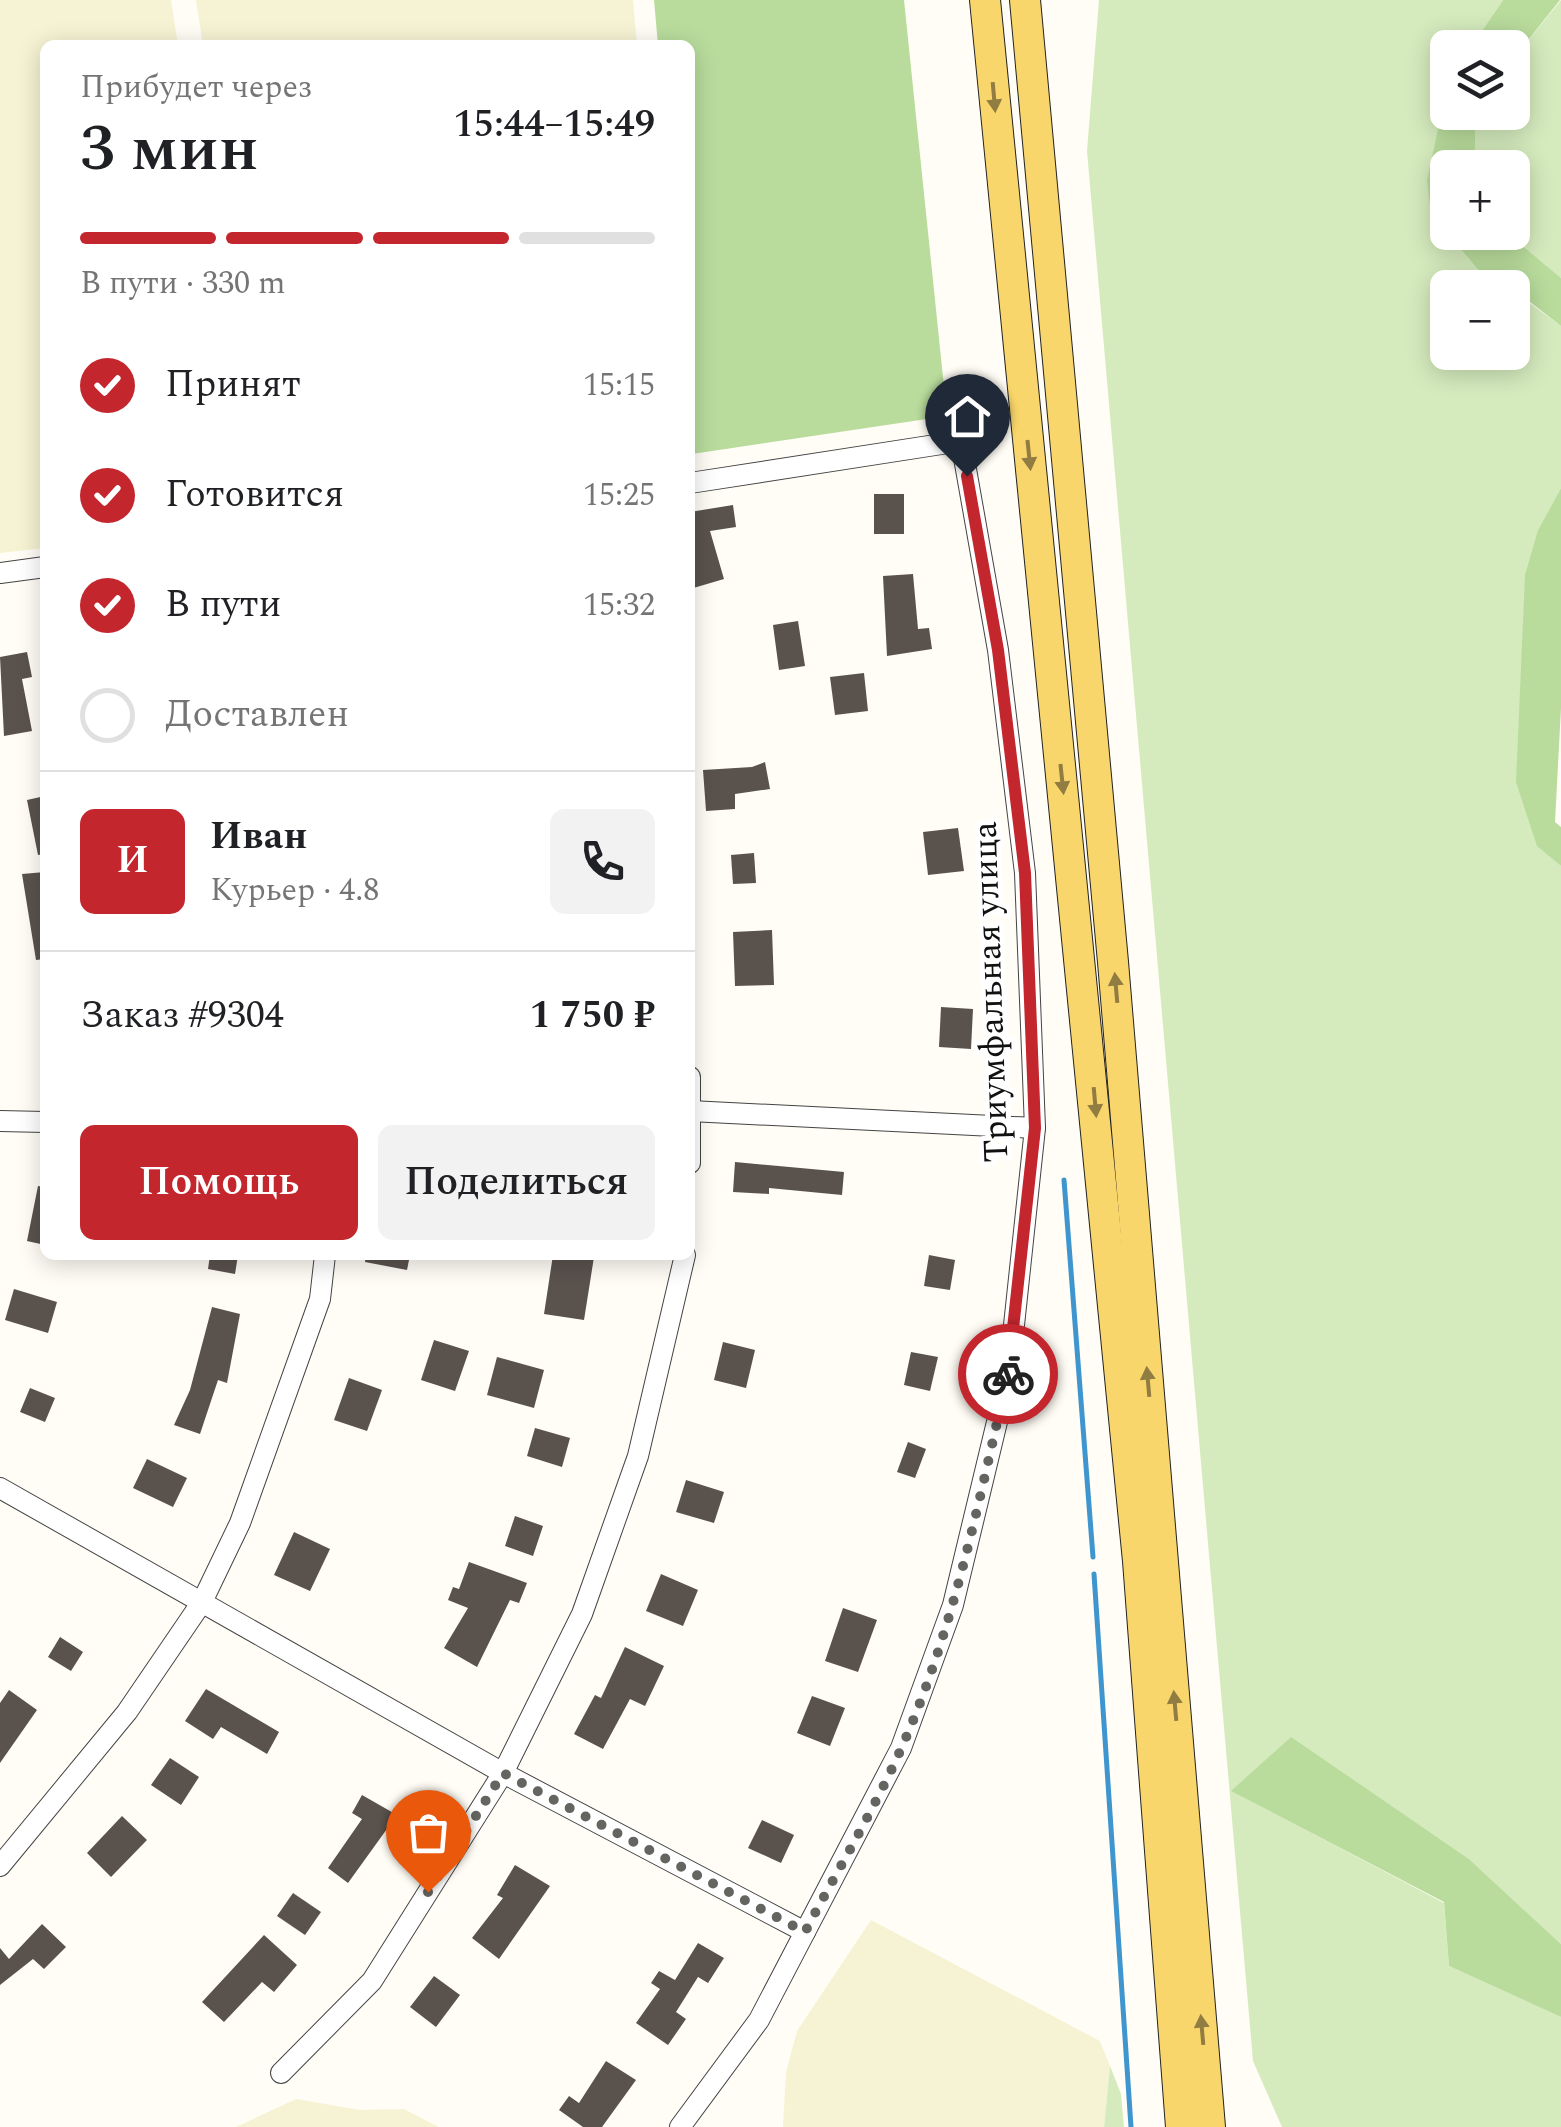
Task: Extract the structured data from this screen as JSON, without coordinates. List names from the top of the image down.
{
  "streets": {
    "street": ["Триумфальная улица"]
  },
  "page": {
    "map_buttons": ["+", "−"],
    "heading": ["3 мин", "Прибудет через", "15:44–15:49"],
    "panel": [
      "Иван",
      "Курьер · 4.8",
      "Заказ #9304",
      "1 750 ₽"
    ],
    "bar": "В пути · 330 m",
    "list": [
      ["Принят", "15:15"],
      ["Готовится", "15:25"],
      ["В пути", "15:32"],
      "Доставлен"
    ],
    "round": "И",
    "buttons": ["Помощь", "Поделиться"]
  }
}
